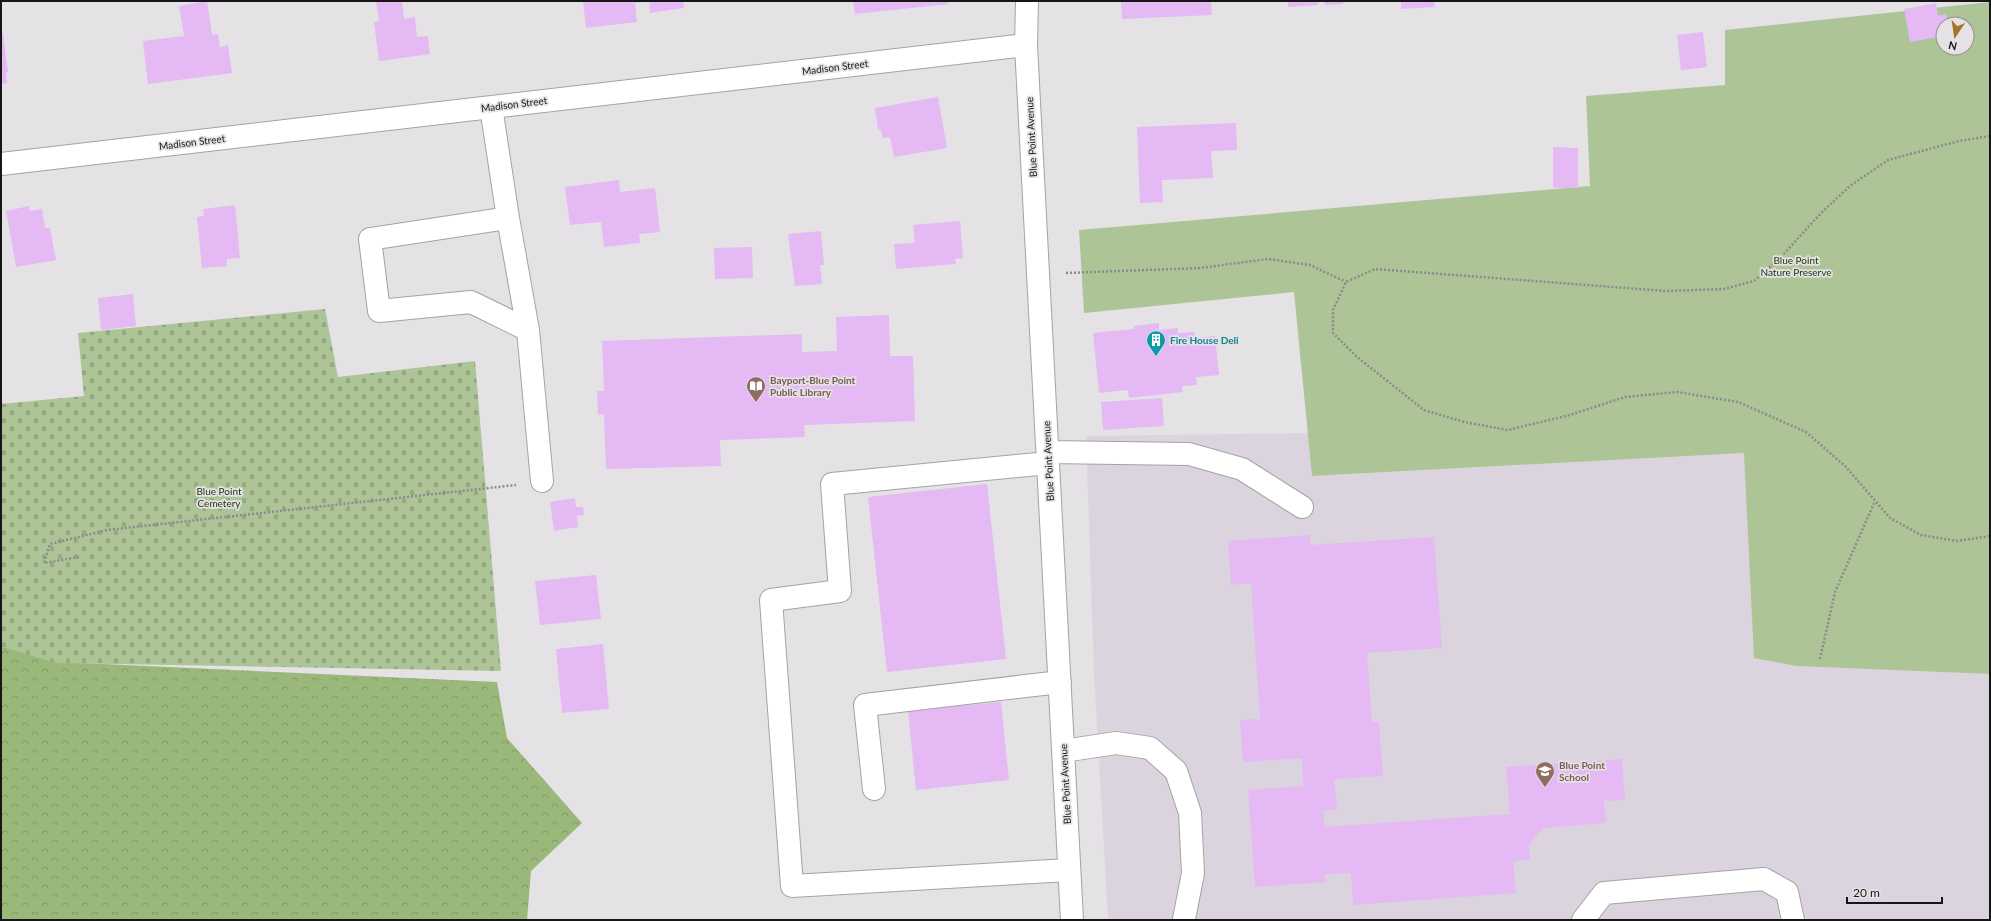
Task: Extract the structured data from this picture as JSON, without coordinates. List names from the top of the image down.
{
  "streets": {
    "street": ["Madison Street", "Blue Point Avenue"]
  },
  "crossings": [
    ["Madison Street", "Blue Point Avenue"]
  ],
  "parks": ["Blue Point Nature Preserve", "Blue Point Cemetery"],
  "places": {
    "building": ["Fire House Deli"],
    "library": ["Bayport-Blue Point Public Library"],
    "school or university": ["Blue Point School"]
  },
  "scale_bar": "20 m",
  "north": "bottom"
}
